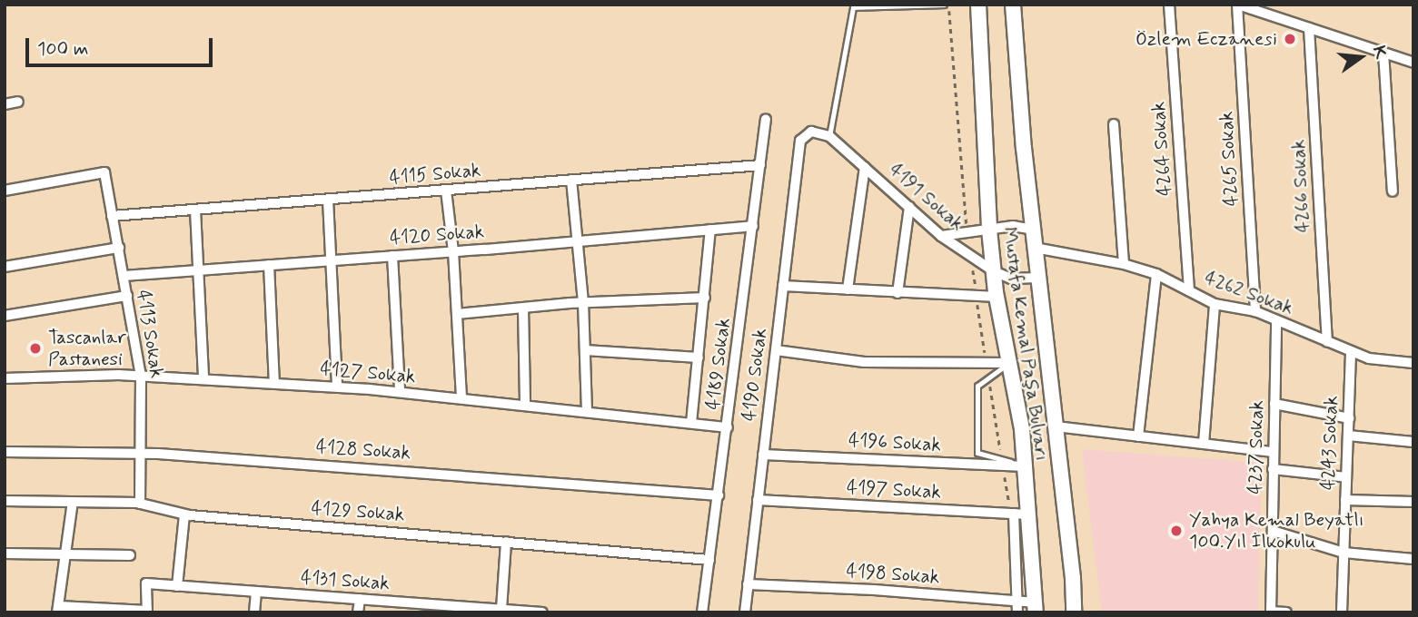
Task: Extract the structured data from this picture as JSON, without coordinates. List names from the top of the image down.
{
  "streets": {
    "main road": ["Mustafa Kemal Paşa Bulvarı"],
    "street": [
      "4264 Sokak",
      "4265 Sokak",
      "4115 Sokak",
      "4266 Sokak",
      "4191 Sokak",
      "4120 Sokak",
      "4262 Sokak",
      "4113 Sokak",
      "4189 Sokak",
      "4127 Sokak",
      "4190 Sokak",
      "4196 Sokak",
      "4243 Sokak",
      "4237 Sokak",
      "4128 Sokak",
      "4197 Sokak",
      "4129 Sokak",
      "4198 Sokak",
      "4131 Sokak"
    ]
  },
  "crossings": [
    ["4264 Sokak", "4262 Sokak"],
    ["4265 Sokak", "4262 Sokak"],
    ["4115 Sokak", "4113 Sokak"],
    ["4115 Sokak", "4189 Sokak"],
    ["4266 Sokak", "4262 Sokak"],
    ["4191 Sokak", "Mustafa Kemal Paşa Bulvarı"],
    ["4191 Sokak", "4190 Sokak"],
    ["4120 Sokak", "4113 Sokak"],
    ["4120 Sokak", "4189 Sokak"],
    ["4262 Sokak", "Mustafa Kemal Paşa Bulvarı"],
    ["4262 Sokak", "4243 Sokak"],
    ["4262 Sokak", "4237 Sokak"],
    ["4113 Sokak", "4127 Sokak"],
    ["4113 Sokak", "4128 Sokak"],
    ["4113 Sokak", "4129 Sokak"],
    ["Mustafa Kemal Paşa Bulvarı", "4196 Sokak"],
    ["Mustafa Kemal Paşa Bulvarı", "4197 Sokak"],
    ["Mustafa Kemal Paşa Bulvarı", "4198 Sokak"],
    ["4189 Sokak", "4127 Sokak"],
    ["4189 Sokak", "4128 Sokak"],
    ["4189 Sokak", "4129 Sokak"],
    ["4190 Sokak", "4196 Sokak"],
    ["4190 Sokak", "4197 Sokak"],
    ["4190 Sokak", "4198 Sokak"]
  ],
  "places": ["Özlem Eczanesi", "Tascanlar Pastanesi", "Yahya Kemal Beyatlı 100.Yıl İlkokulu"],
  "scale_bar": "100 m",
  "north": "right"
}
